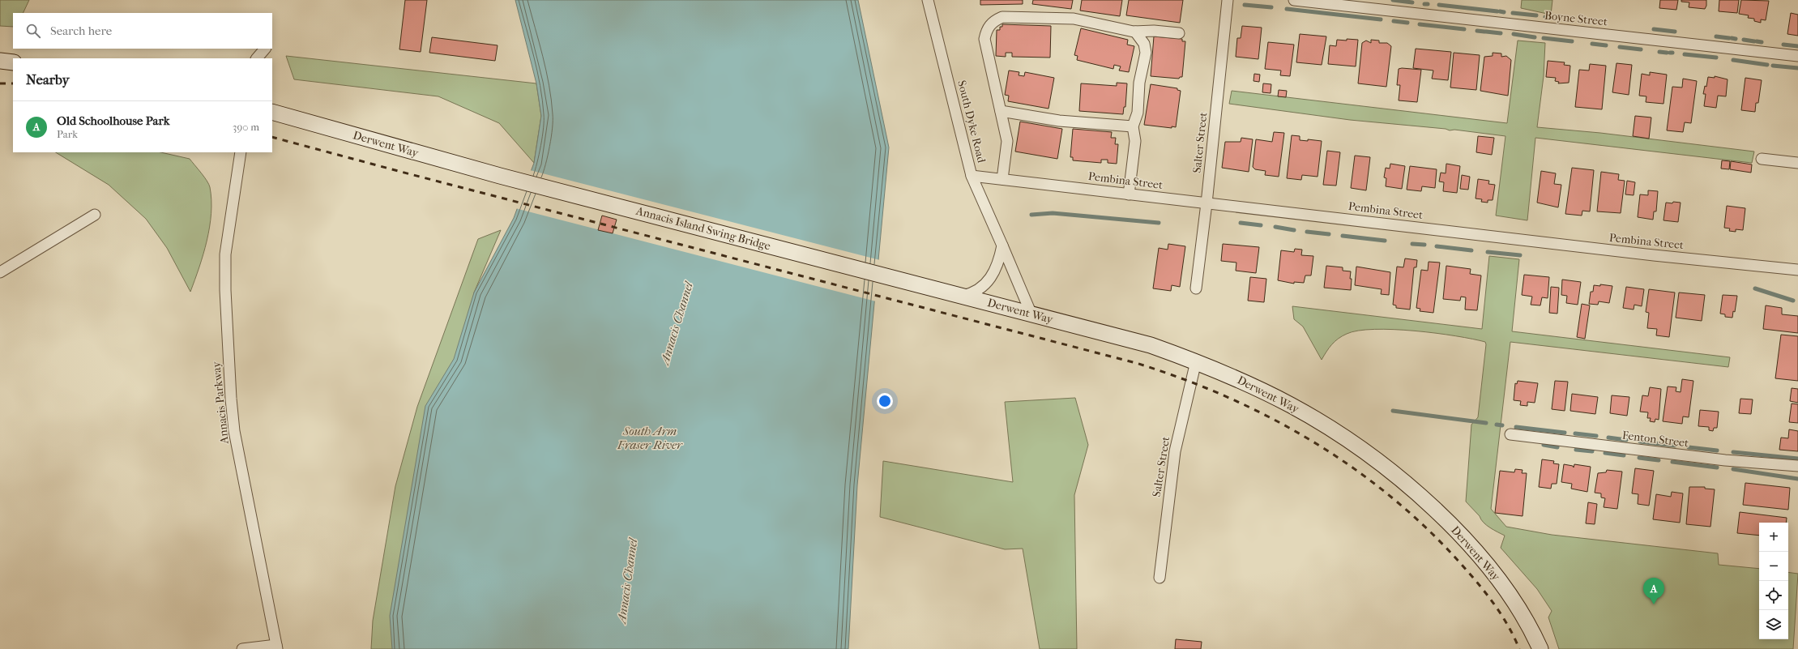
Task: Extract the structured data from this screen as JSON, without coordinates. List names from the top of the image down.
{
  "streets": {
    "main road": ["Derwent Way", "Annacis Island Swing Bridge"],
    "street": [
      "Boyne Street",
      "South Dyke Road",
      "Salter Street",
      "Pembina Street",
      "Annacis Parkway",
      "Fenton Street"
    ]
  },
  "crossings": [
    ["South Dyke Road", "Derwent Way"],
    ["South Dyke Road", "Pembina Street"],
    ["Salter Street", "Derwent Way"],
    ["Salter Street", "Pembina Street"],
    ["Derwent Way", "Annacis Island Swing Bridge"]
  ],
  "water": ["Annacis Channel", "South Arm Fraser River"],
  "page": {
    "search": "Search here",
    "heading": "Nearby",
    "list": [
      {
        "mark": "A",
        "name": "Old Schoolhouse Park",
        "note": "Park",
        "value": "390 m"
      }
    ],
    "map_buttons": ["+", "−"],
    "pins": "A"
  }
}
